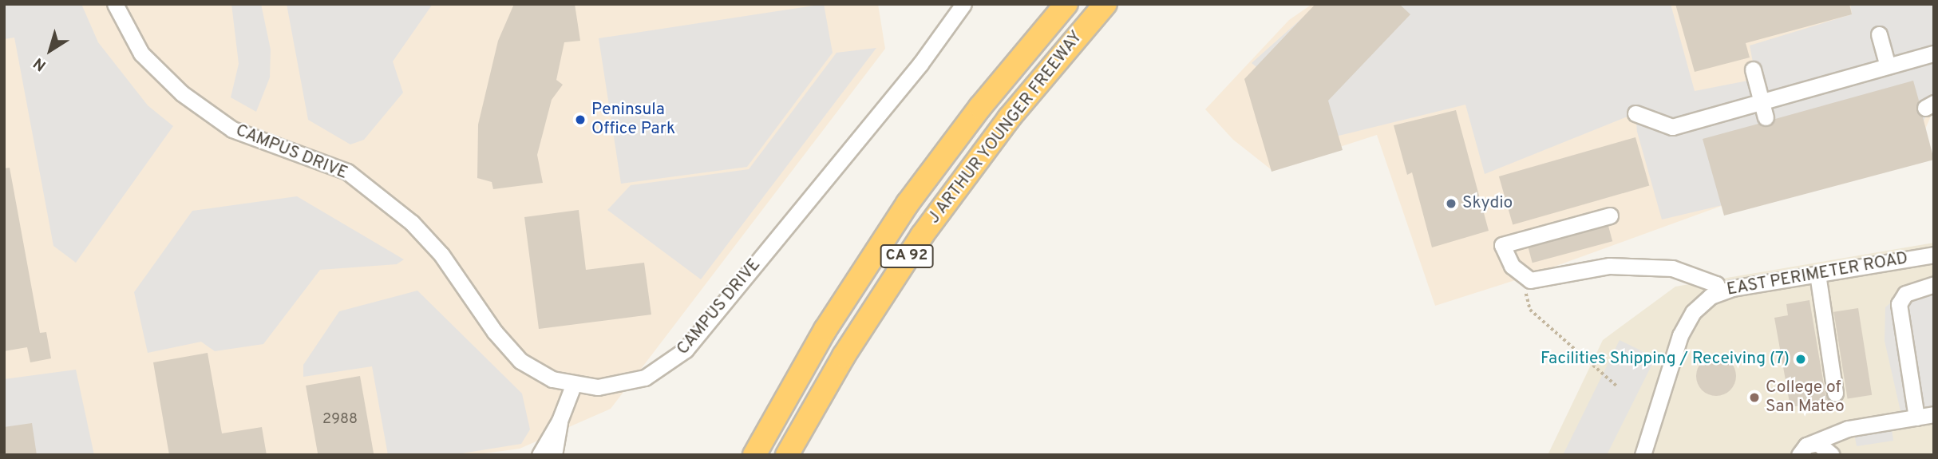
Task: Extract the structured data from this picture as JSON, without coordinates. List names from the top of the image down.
{
  "streets": {
    "highway": ["J ARTHUR YOUNGER FREEWAY", "CA 92"],
    "street": ["CAMPUS DRIVE", "EAST PERIMETER ROAD"]
  },
  "places": [
    "Peninsula Office Park",
    "Skydio",
    "Facilities Shipping / Receiving (7)",
    "College of San Mateo"
  ],
  "house_numbers": ["2988"],
  "north": "bottom left"
}
